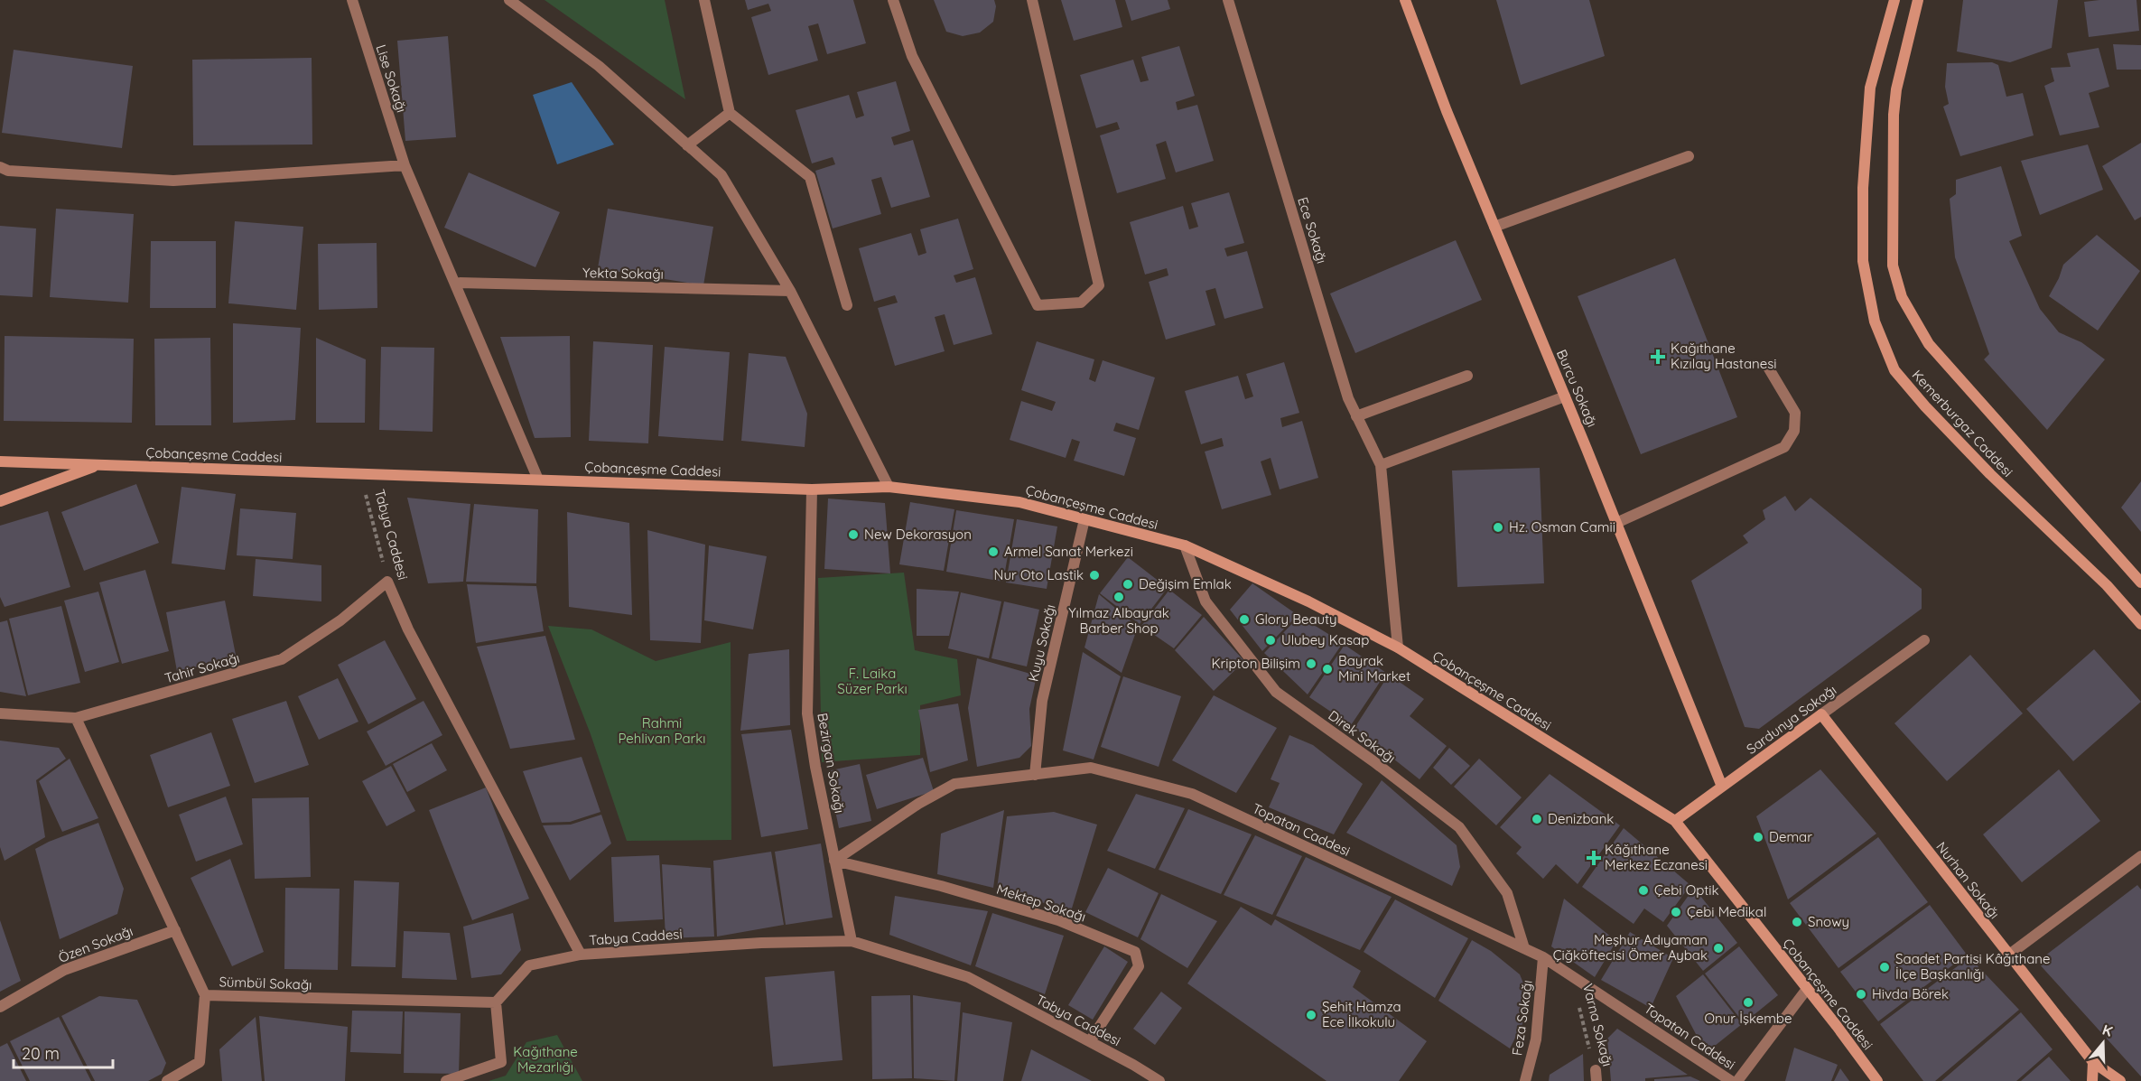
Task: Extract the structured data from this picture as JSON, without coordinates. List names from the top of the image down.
{
  "streets": {
    "main road": [
      "Burcu Sokağı",
      "Kemerburgaz Caddesi",
      "Çobançeşme Caddesi",
      "Sardunya Sokağı",
      "Nurhan Sokağı"
    ],
    "street": [
      "Lise Sokağı",
      "Ece Sokağı",
      "Yekta Sokağı",
      "Tabya Caddesi",
      "Kuyu Sokağı",
      "Tahir Sokağı",
      "Direk Sokağı",
      "Bezirgan Sokağı",
      "Topatan Caddesi",
      "Mektep Sokağı",
      "Özen Sokağı",
      "Sümbül Sokağı",
      "Feza Sokağı"
    ],
    "path": ["Varna Sokağı"]
  },
  "crossings": [
    ["Lise Sokağı", "Yekta Sokağı"],
    ["Lise Sokağı", "Çobançeşme Caddesi"],
    ["Ece Sokağı", "Çobançeşme Caddesi"],
    ["Burcu Sokağı", "Sardunya Sokağı"],
    ["Çobançeşme Caddesi", "Tabya Caddesi"],
    ["Çobançeşme Caddesi", "Kuyu Sokağı"],
    ["Çobançeşme Caddesi", "Sardunya Sokağı"],
    ["Çobançeşme Caddesi", "Direk Sokağı"],
    ["Çobançeşme Caddesi", "Bezirgan Sokağı"],
    ["Tabya Caddesi", "Tahir Sokağı"],
    ["Tabya Caddesi", "Bezirgan Sokağı"],
    ["Tabya Caddesi", "Mektep Sokağı"],
    ["Kuyu Sokağı", "Topatan Caddesi"],
    ["Tahir Sokağı", "Sümbül Sokağı"],
    ["Sardunya Sokağı", "Nurhan Sokağı"],
    ["Direk Sokağı", "Topatan Caddesi"],
    ["Bezirgan Sokağı", "Topatan Caddesi"],
    ["Bezirgan Sokağı", "Mektep Sokağı"],
    ["Topatan Caddesi", "Mektep Sokağı"],
    ["Topatan Caddesi", "Feza Sokağı"],
    ["Topatan Caddesi", "Varna Sokağı"],
    ["Özen Sokağı", "Sümbül Sokağı"]
  ],
  "parks": ["F. Laika Süzer Parkı", "Rahmi Pehlivan Parkı", "Kağıthane Mezarlığı"],
  "places": {
    "health": ["Kağıthane Kızılay Hastanesi", "Kâğıthane Merkez Eczanesi"],
    "other": [
      "Hz. Osman Camii",
      "New Dekorasyon",
      "Armel Sanat Merkezi",
      "Nur Oto Lastik",
      "Değişim Emlak",
      "Yılmaz Albayrak Barber Shop",
      "Glory Beauty",
      "Ulubey Kasap",
      "Kripton Bilişim",
      "Bayrak Mini Market",
      "Denizbank",
      "Demar",
      "Çebi Optik",
      "Çebi Medikal",
      "Snowy",
      "Meşhur Adıyaman Çiğköftecisi Ömer Aybak",
      "Saadet Partisi Kâğıthane İlçe Başkanlığı",
      "Hivda Börek",
      "Onur İşkembe",
      "Şehit Hamza Ece İlkokulu"
    ]
  },
  "scale_bar": "20 m",
  "north": "top"
}
